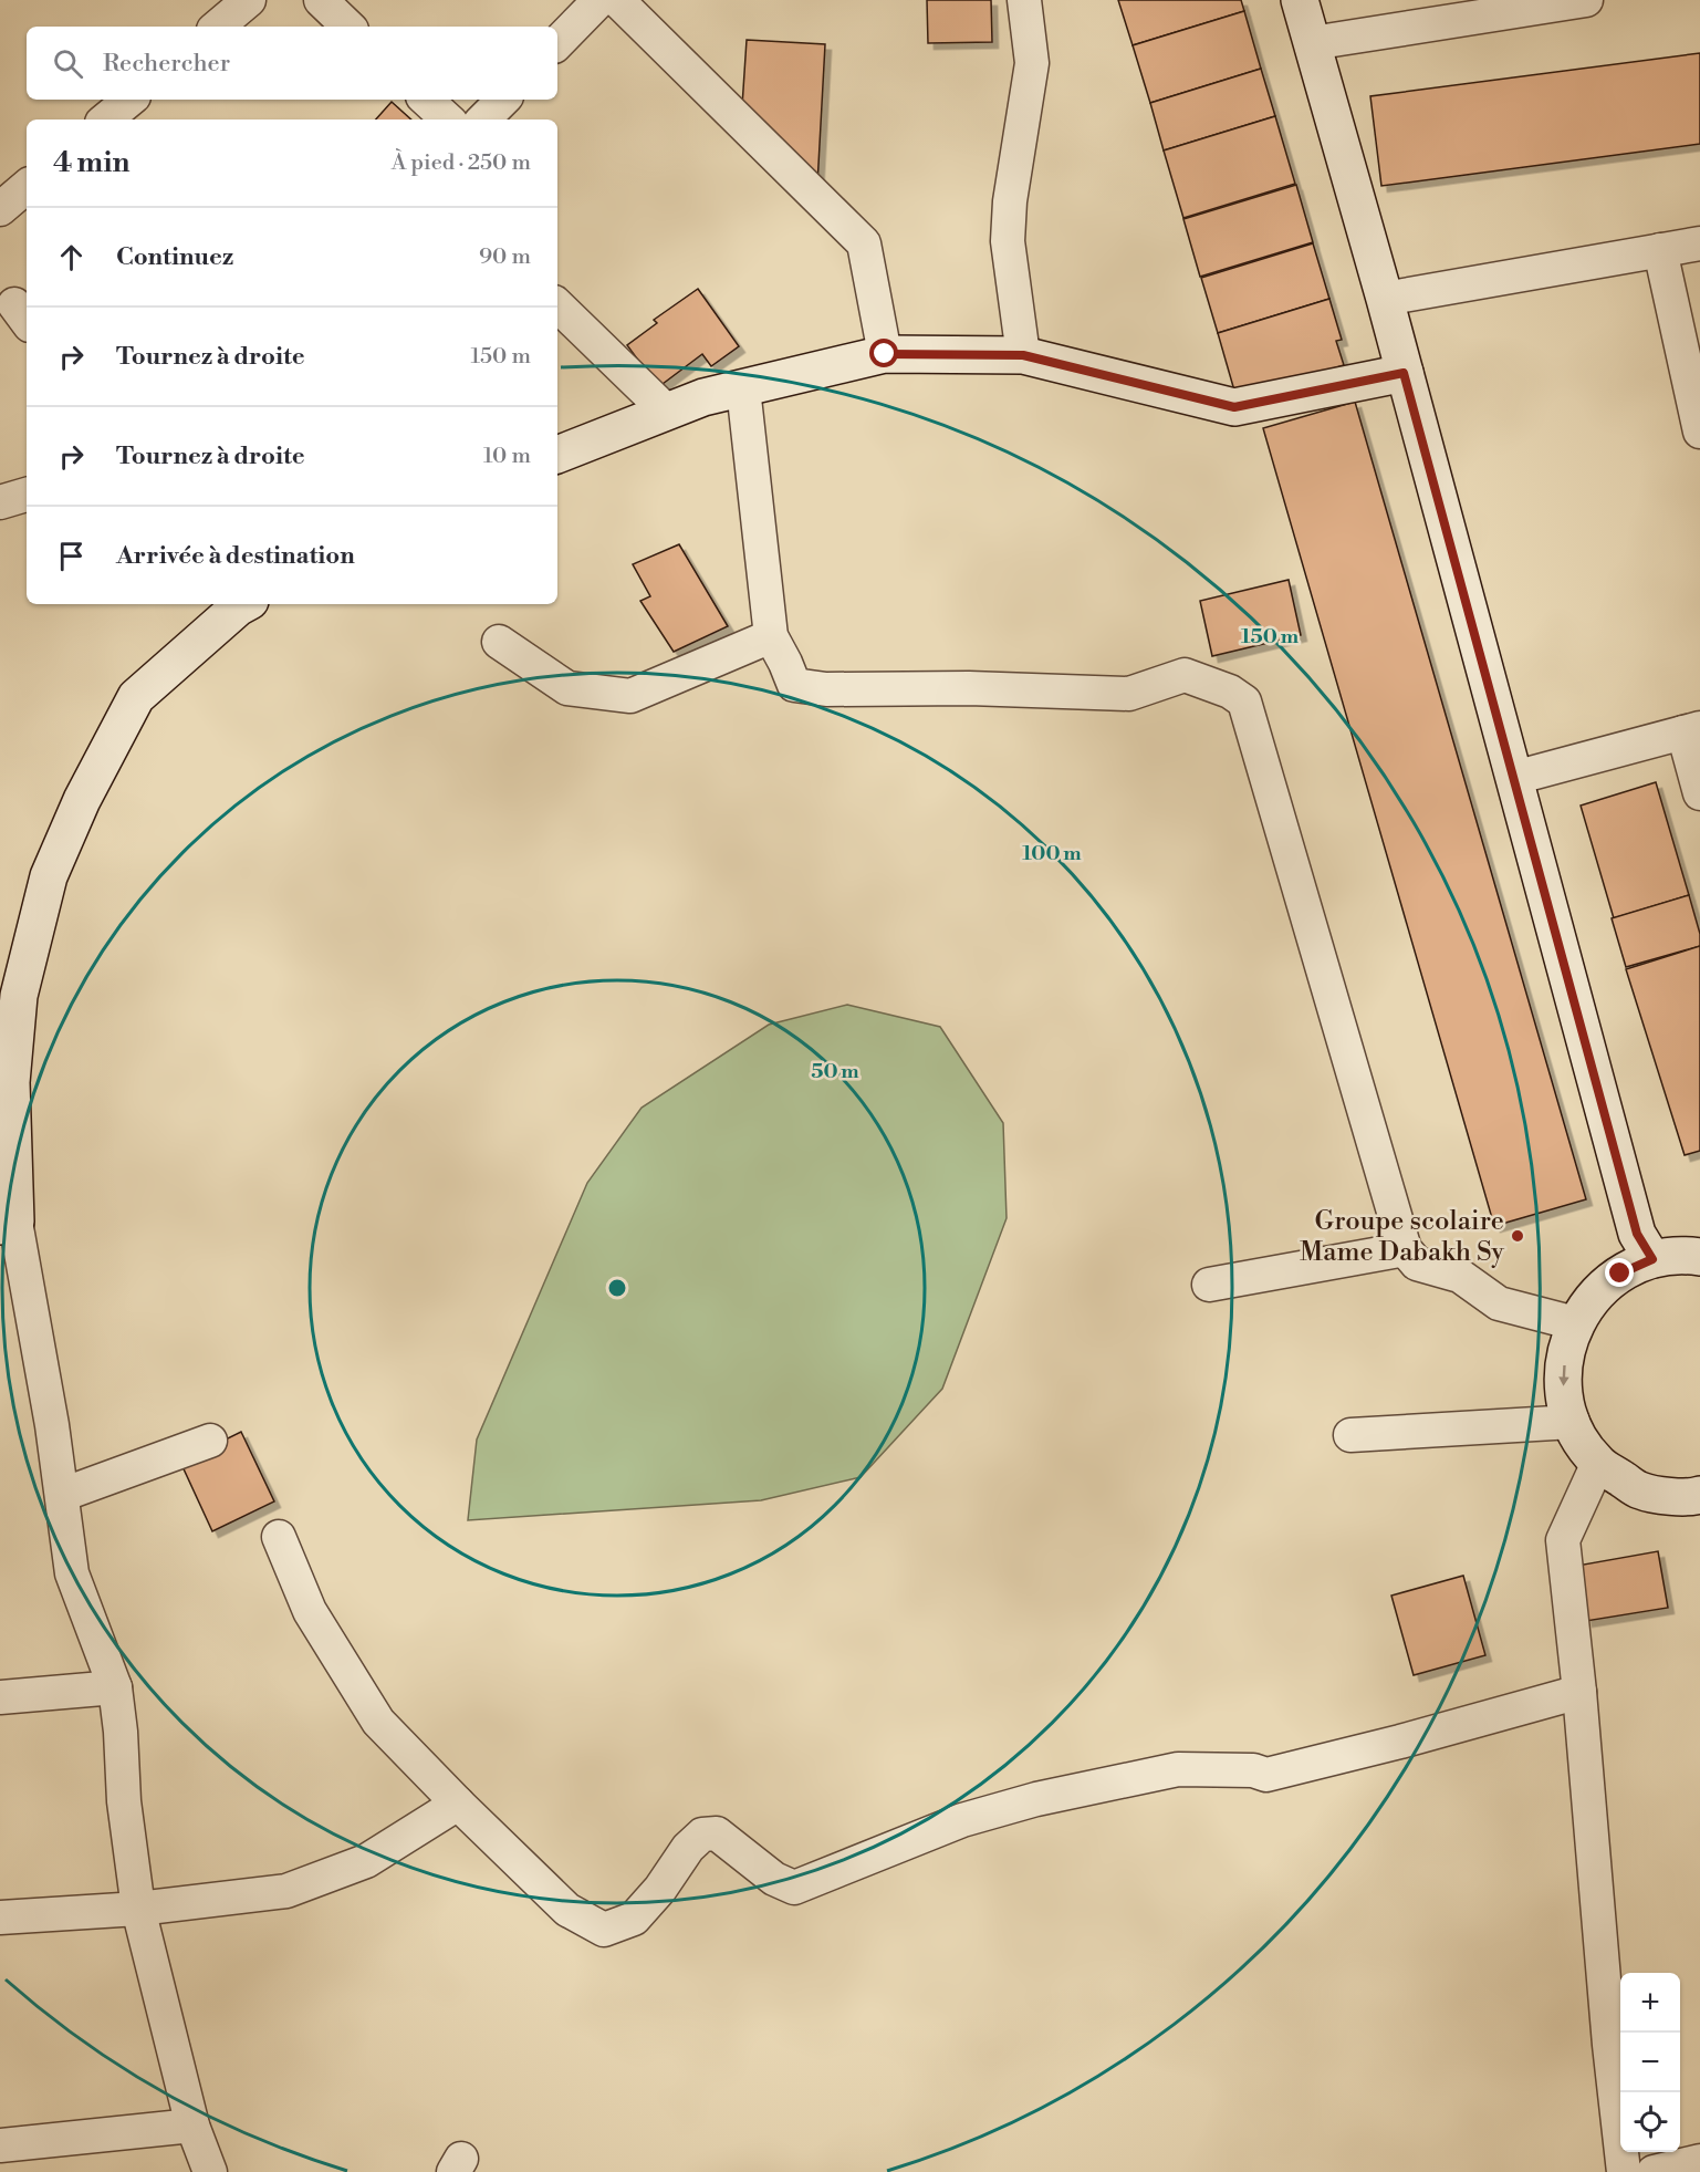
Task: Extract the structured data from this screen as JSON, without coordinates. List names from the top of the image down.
{
  "places": ["Groupe scolaire Mame Dabakh Sy"],
  "page": {
    "search": "Rechercher",
    "heading": ["4 min", "À pied · 250 m"],
    "list": [
      ["Continuez", "90 m"],
      ["Tournez à droite", "150 m"],
      ["Tournez à droite", "10 m"],
      "Arrivée à destination"
    ],
    "map_buttons": ["+", "−"]
  },
  "rings": ["150 m", "100 m", "50 m"]
}
